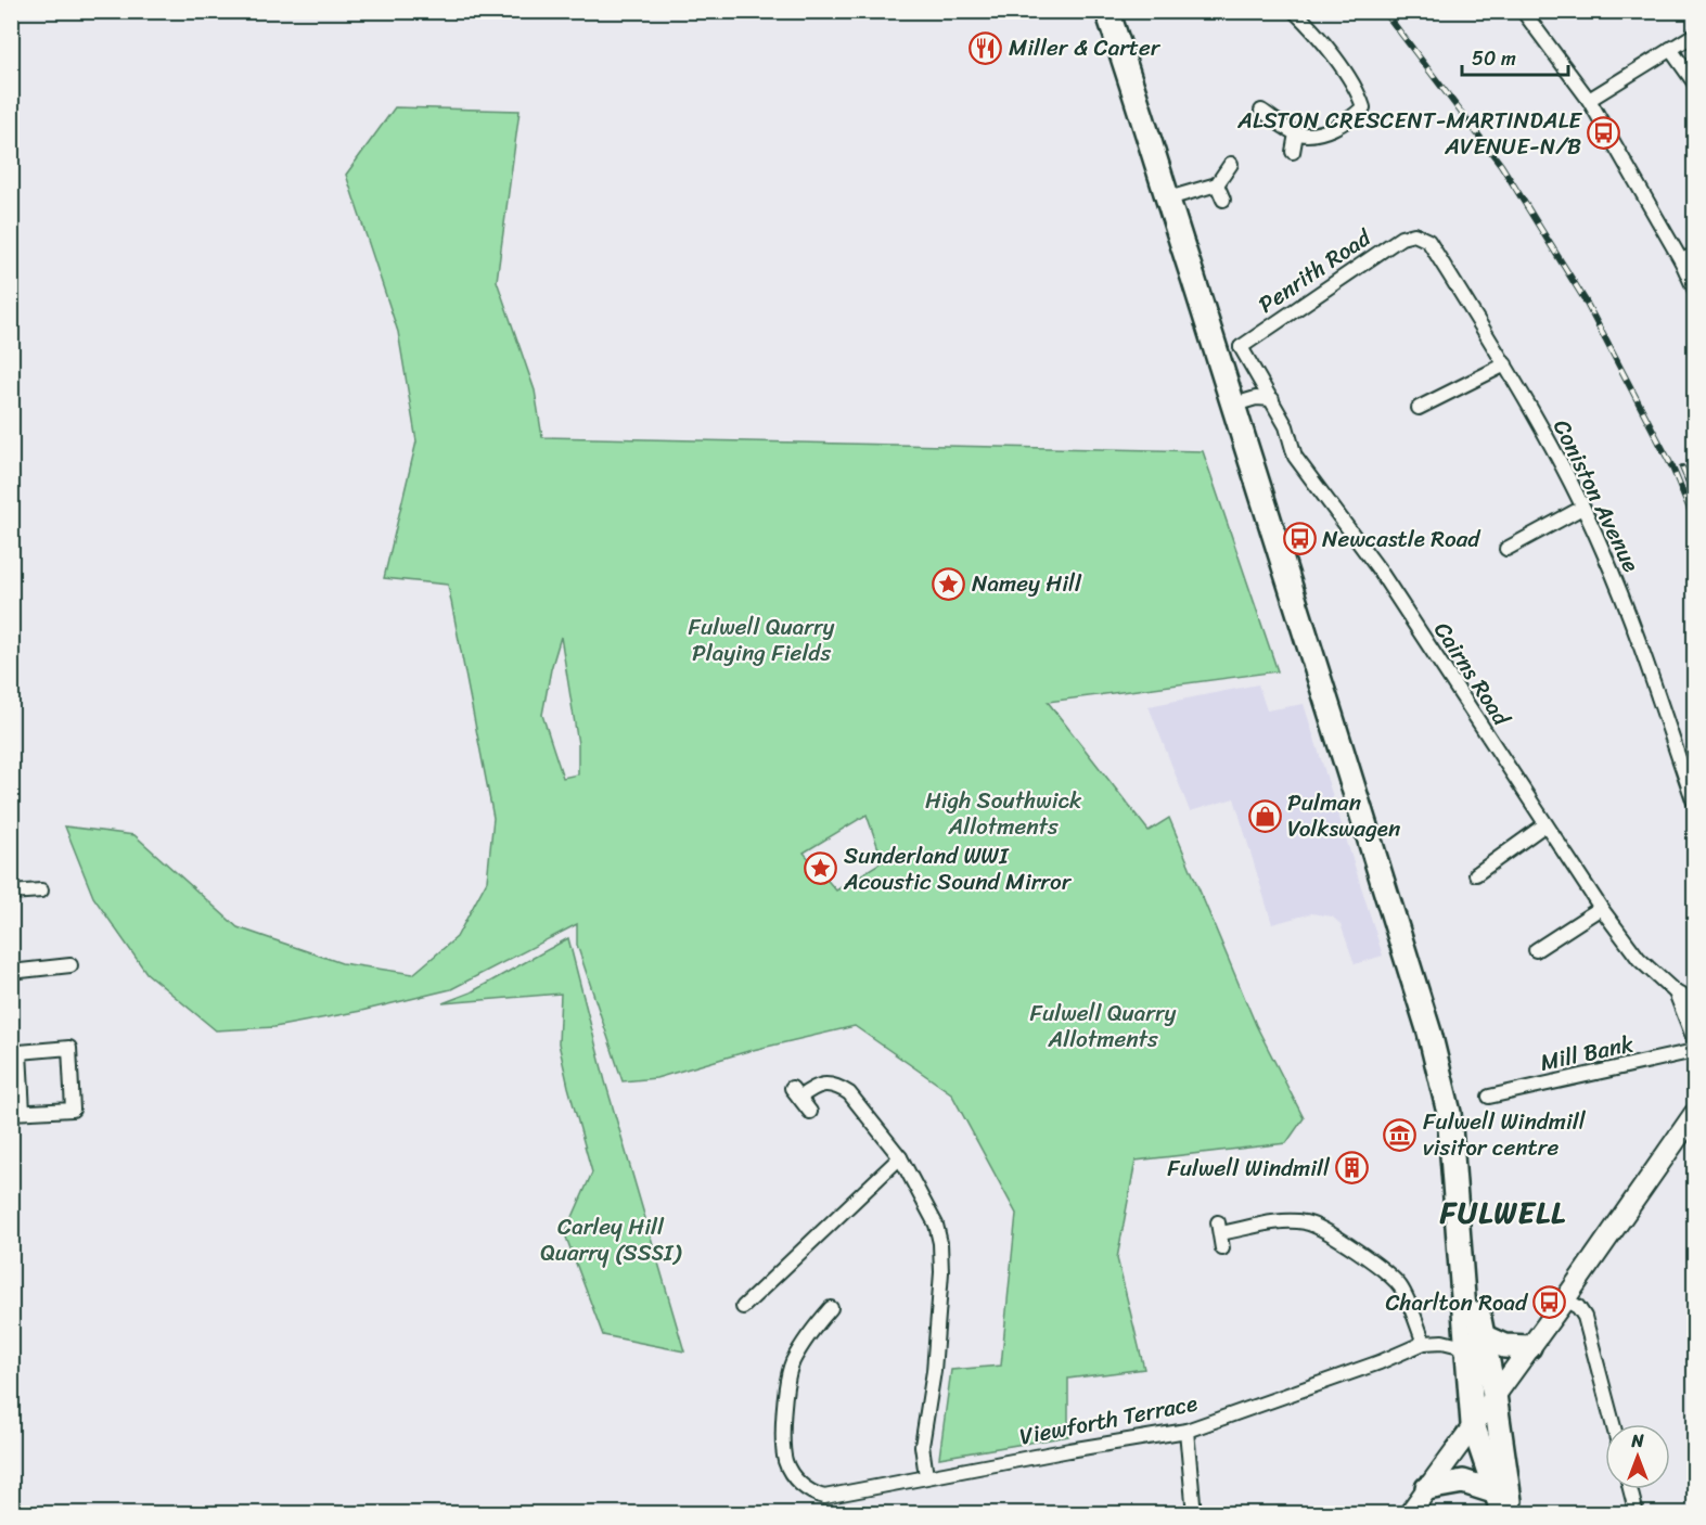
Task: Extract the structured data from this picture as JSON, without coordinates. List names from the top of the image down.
{
  "streets": {
    "street": [
      "Penrith Road",
      "Coniston Avenue",
      "Cairns Road",
      "Mill Bank",
      "Viewforth Terrace"
    ]
  },
  "crossings": [
    ["Penrith Road", "Coniston Avenue"],
    ["Penrith Road", "Cairns Road"]
  ],
  "districts": ["FULWELL"],
  "parks": [
    "Fulwell Quarry Playing Fields",
    "High Southwick Allotments",
    "Fulwell Quarry Allotments",
    "Carley Hill Quarry (SSSI)"
  ],
  "places": {
    "restaurant": ["Miller & Carter"],
    "bus stop": ["ALSTON CRESCENT-MARTINDALE AVENUE-N/B", "Newcastle Road", "Charlton Road"],
    "place": ["Namey Hill", "Sunderland WWI Acoustic Sound Mirror"],
    "shop": ["Pulman Volkswagen"],
    "museum": ["Fulwell Windmill visitor centre"],
    "building": ["Fulwell Windmill"]
  },
  "scale_bar": "50 m",
  "north": "top"
}
